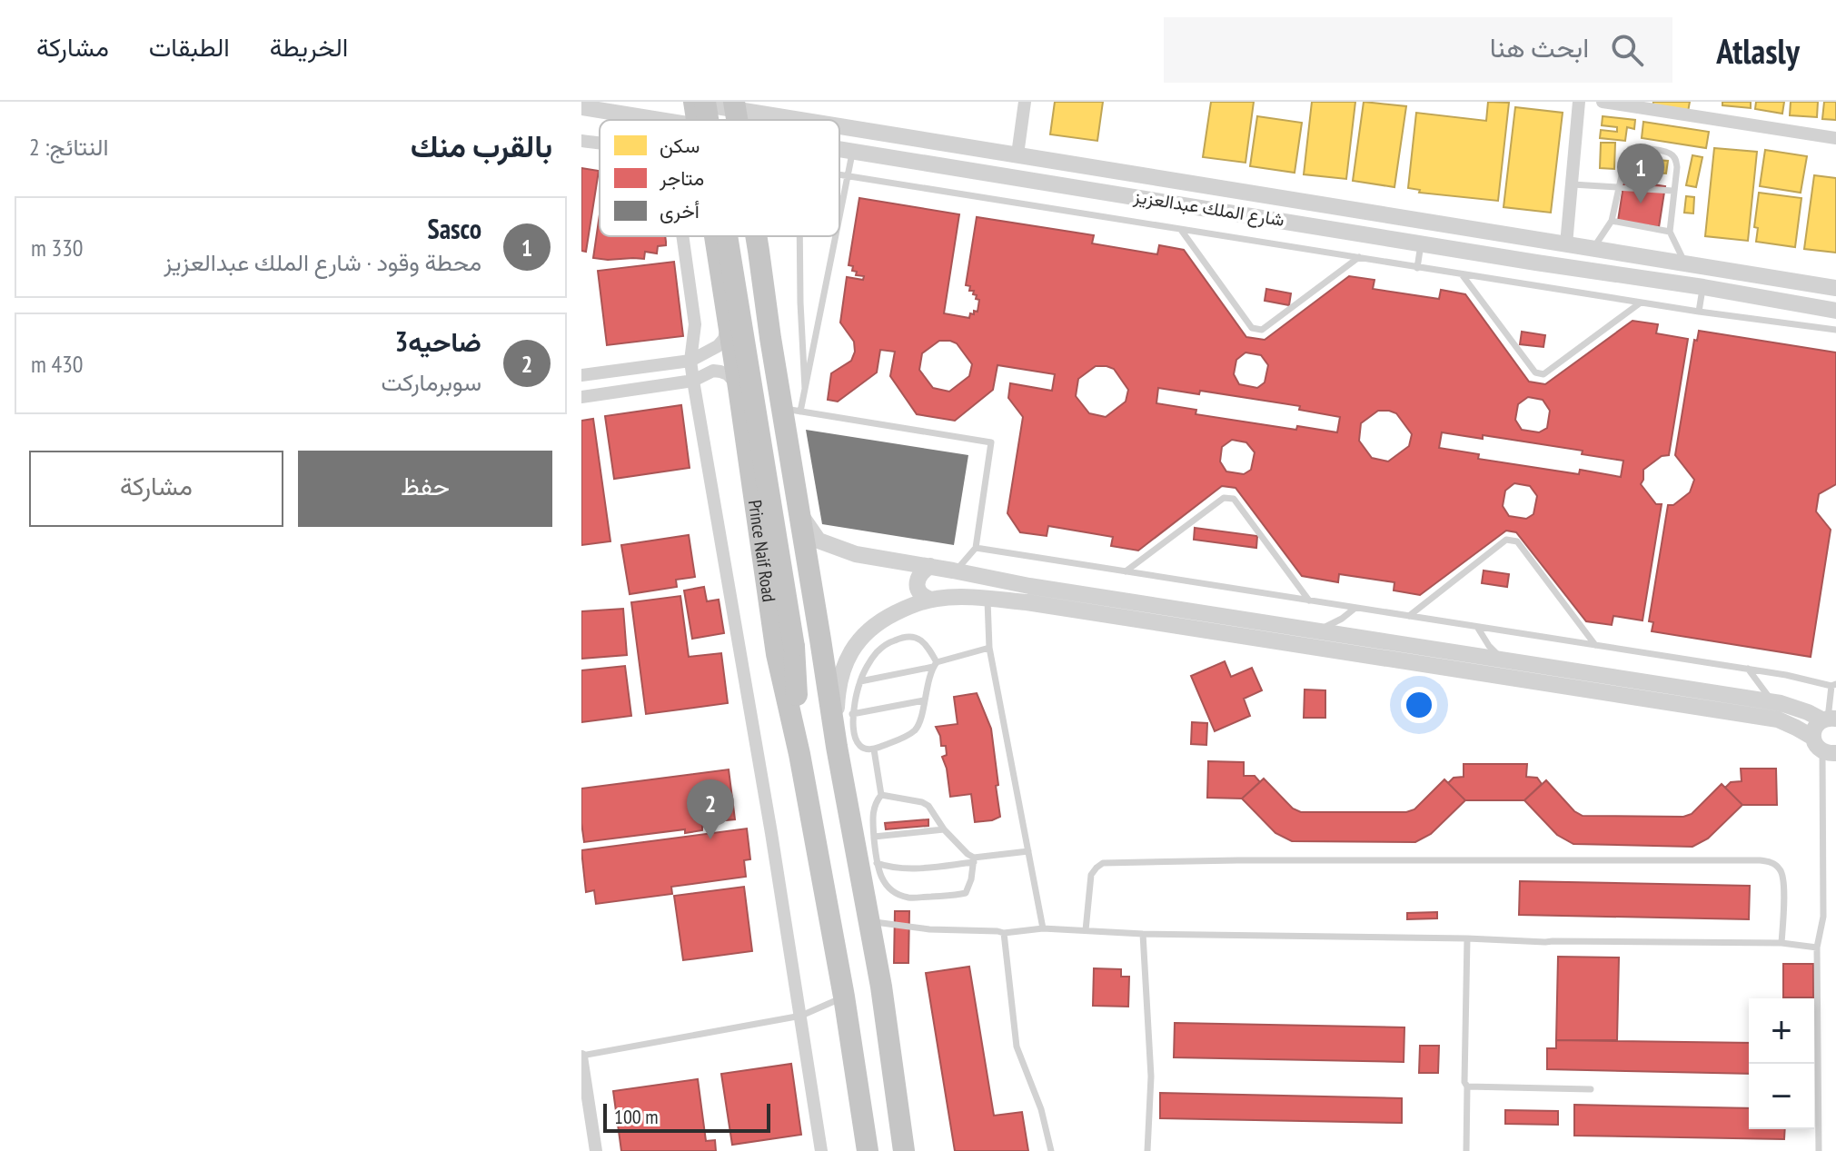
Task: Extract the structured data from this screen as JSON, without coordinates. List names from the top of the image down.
{
  "streets": {
    "main road": ["Prince Naif Road"],
    "street": ["شارع الملك عبدالعزيز"]
  },
  "crossings": [
    ["شارع الملك عبدالعزيز", "Prince Naif Road"]
  ],
  "legend": ["سكن", "متاجر", "أخرى"],
  "scale_bar": "100 m",
  "page": {
    "header": "Atlasly",
    "search": "ابحث هنا",
    "nav": ["الخريطة", "الطبقات", "مشاركة"],
    "heading": ["بالقرب منك", "النتائج: 2"],
    "pins": ["1", "2"],
    "list": [
      {
        "mark": "1",
        "name": "Sasco",
        "note": "محطة وقود · شارع الملك عبدالعزيز",
        "value": "330 m"
      },
      {
        "mark": "2",
        "name": "ضاحيه3",
        "note": "سوبرماركت",
        "value": "430 m"
      }
    ],
    "buttons": ["حفظ", "مشاركة"],
    "map_buttons": ["+", "−"],
    "scale": "100 m"
  }
}
